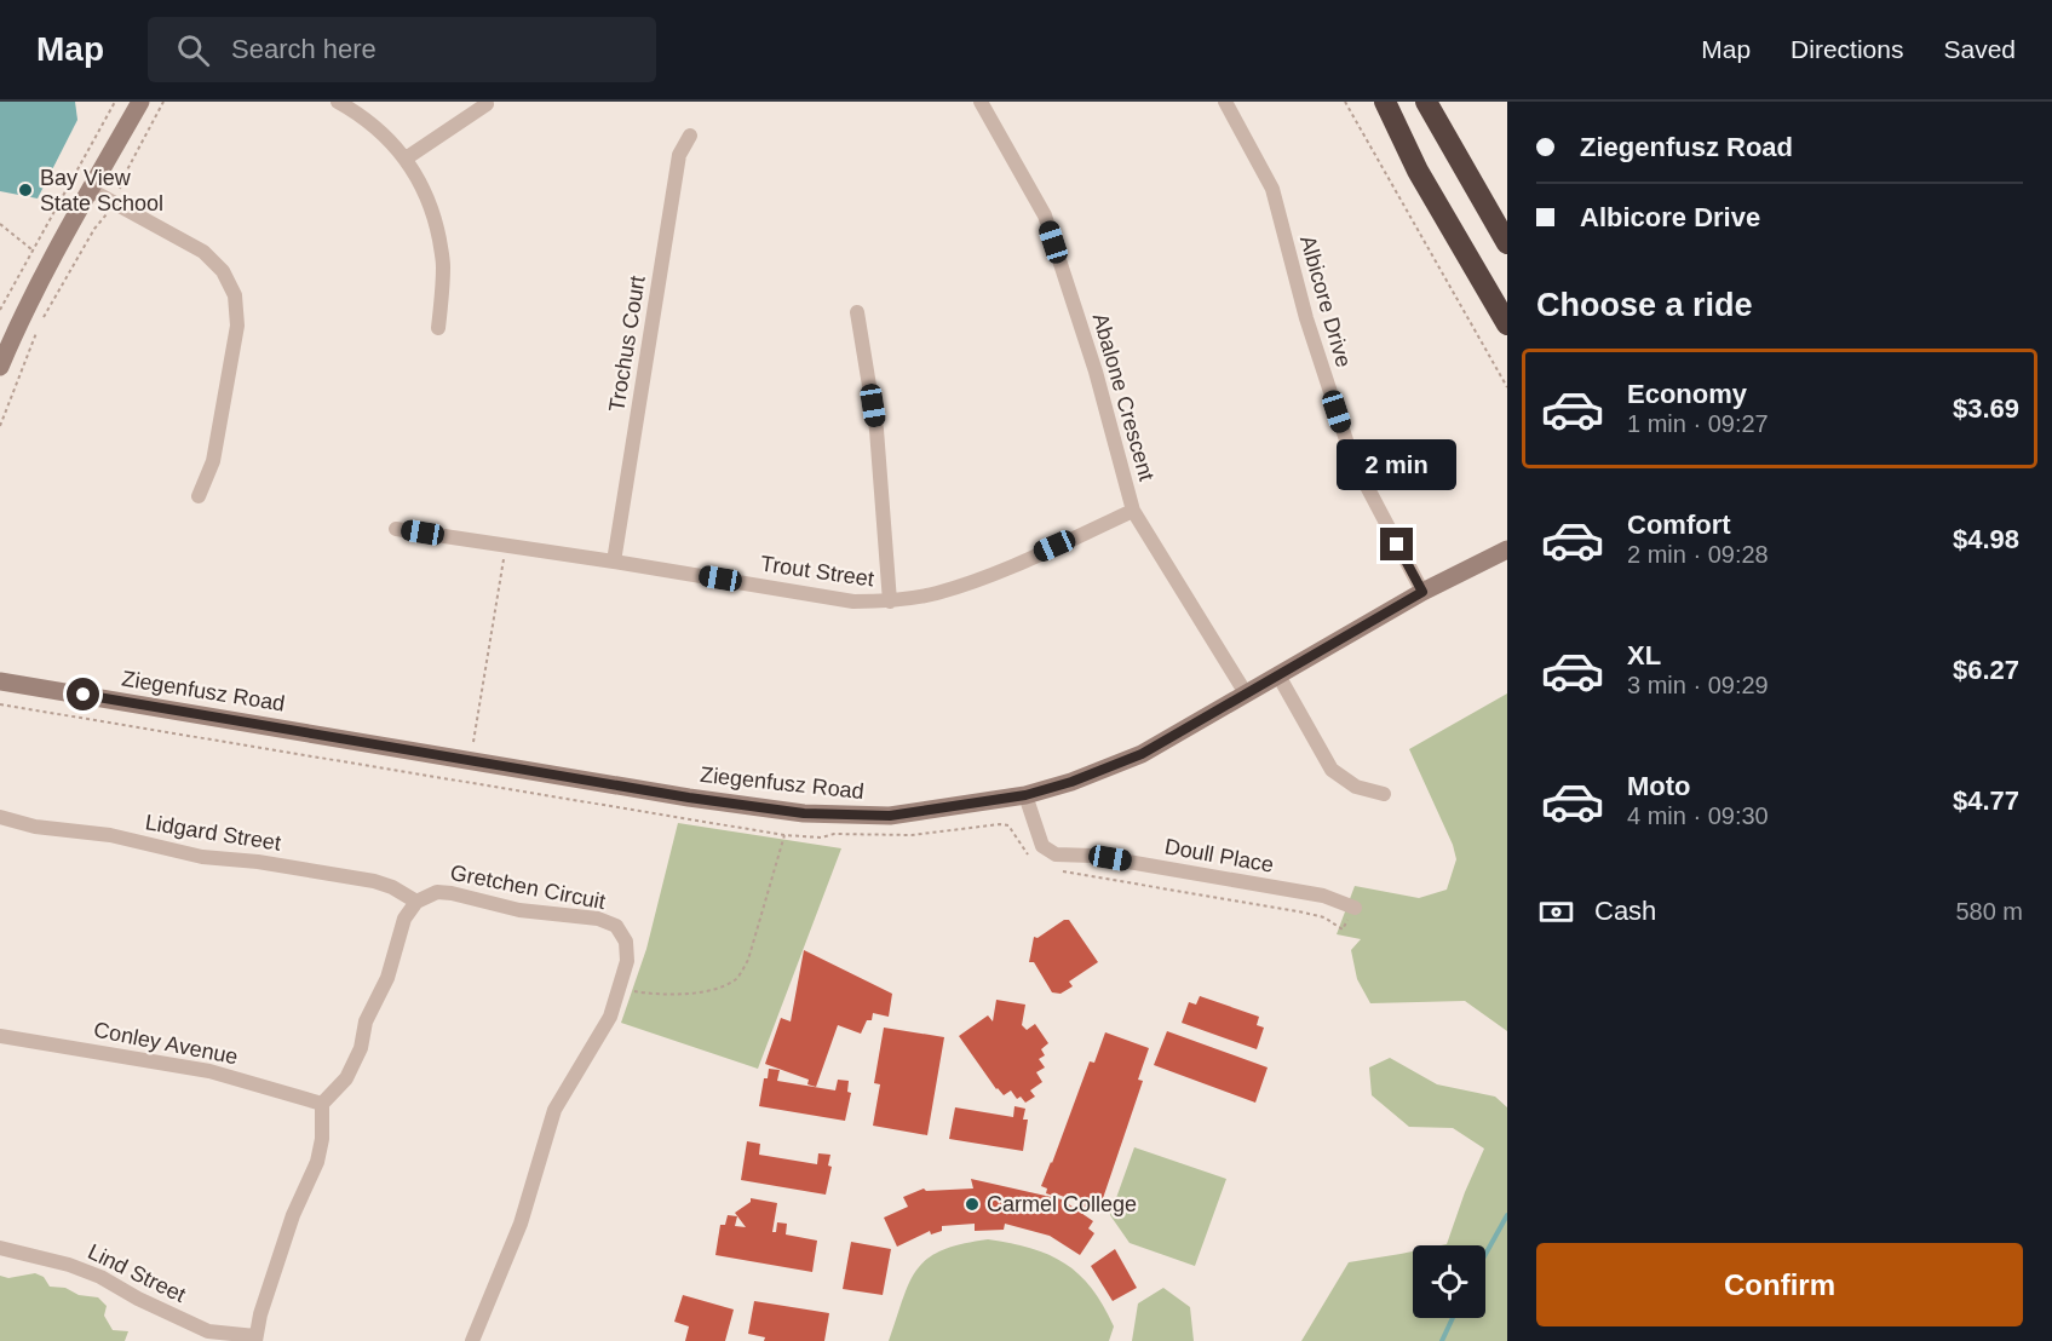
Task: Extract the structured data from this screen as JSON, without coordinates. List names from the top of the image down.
{
  "streets": {
    "street": [
      "Albicore Drive",
      "Trochus Court",
      "Abalone Crescent",
      "Trout Street",
      "Ziegenfusz Road",
      "Lidgard Street",
      "Doull Place",
      "Gretchen Circuit",
      "Conley Avenue",
      "Lind Street"
    ]
  },
  "crossings": [
    ["Albicore Drive", "Ziegenfusz Road"],
    ["Trochus Court", "Trout Street"],
    ["Abalone Crescent", "Trout Street"],
    ["Abalone Crescent", "Ziegenfusz Road"],
    ["Ziegenfusz Road", "Doull Place"],
    ["Lidgard Street", "Gretchen Circuit"]
  ],
  "places": ["Bay View State School", "Carmel College"],
  "page": {
    "header": "Map",
    "search": "Search here",
    "nav": ["Map", "Directions", "Saved"],
    "banner": ["Ziegenfusz Road", "Albicore Drive"],
    "heading": "Choose a ride",
    "list": [
      {
        "name": "Economy",
        "note": "1 min · 09:27",
        "value": "$3.69"
      },
      {
        "name": "Comfort",
        "note": "2 min · 09:28",
        "value": "$4.98"
      },
      {
        "name": "XL",
        "note": "3 min · 09:29",
        "value": "$6.27"
      },
      {
        "name": "Moto",
        "note": "4 min · 09:30",
        "value": "$4.77"
      }
    ],
    "bubble": "2 min",
    "pay": ["Cash", "580 m"],
    "buttons": "Confirm"
  }
}
